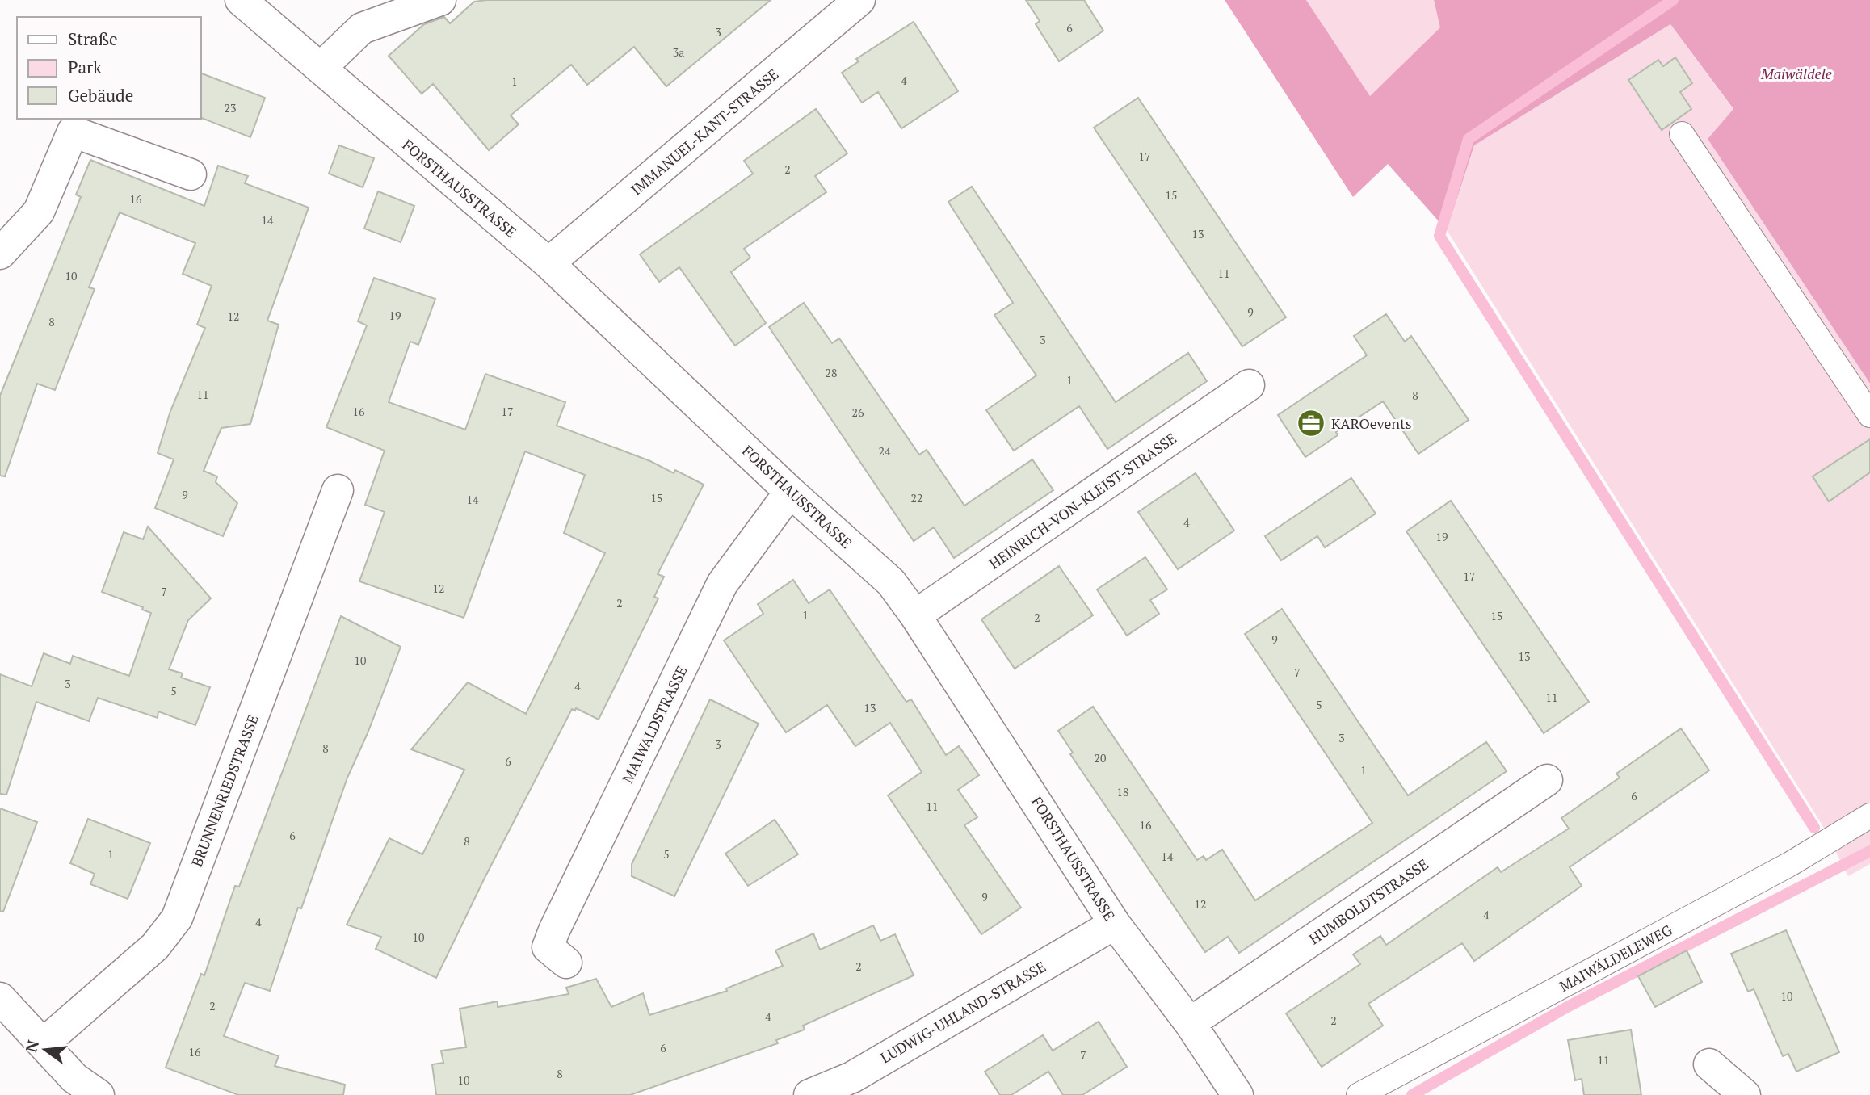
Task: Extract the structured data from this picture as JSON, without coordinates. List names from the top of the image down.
{
  "streets": {
    "street": [
      "IMMANUEL-KANT-STRASSE",
      "FORSTHAUSSTRASSE",
      "HEINRICH-VON-KLEIST-STRASSE",
      "MAIWALDSTRASSE",
      "BRUNNENRIEDSTRASSE",
      "HUMBOLDTSTRASSE",
      "LUDWIG-UHLAND-STRASSE"
    ],
    "lane": ["MAIWÄLDELEWEG"]
  },
  "crossings": [
    ["IMMANUEL-KANT-STRASSE", "FORSTHAUSSTRASSE"],
    ["FORSTHAUSSTRASSE", "HEINRICH-VON-KLEIST-STRASSE"],
    ["FORSTHAUSSTRASSE", "MAIWALDSTRASSE"],
    ["FORSTHAUSSTRASSE", "HUMBOLDTSTRASSE"],
    ["FORSTHAUSSTRASSE", "LUDWIG-UHLAND-STRASSE"]
  ],
  "parks": ["Maiwäldele"],
  "places": {
    "office": ["KAROevents"]
  },
  "house_numbers": [
    "6",
    "3",
    "3a",
    "4",
    "1",
    "23",
    "17",
    "2",
    "15",
    "16",
    "14",
    "13",
    "11",
    "10",
    "9",
    "19",
    "12",
    "8",
    "3",
    "28",
    "1",
    "11",
    "8",
    "16",
    "17",
    "26",
    "24",
    "9",
    "15",
    "22",
    "14",
    "4",
    "19",
    "17",
    "12",
    "7",
    "2",
    "1",
    "15",
    "2",
    "9",
    "13",
    "10",
    "7",
    "3",
    "4",
    "5",
    "11",
    "5",
    "13",
    "3",
    "3",
    "8",
    "20",
    "6",
    "1",
    "18",
    "6",
    "11",
    "16",
    "6",
    "8",
    "1",
    "5",
    "14",
    "9",
    "12",
    "4",
    "4",
    "10",
    "2",
    "10",
    "2",
    "4",
    "2",
    "6",
    "16",
    "7",
    "11",
    "8",
    "10"
  ],
  "legend": ["Straße", "Park", "Gebäude"],
  "north": "left"
}
